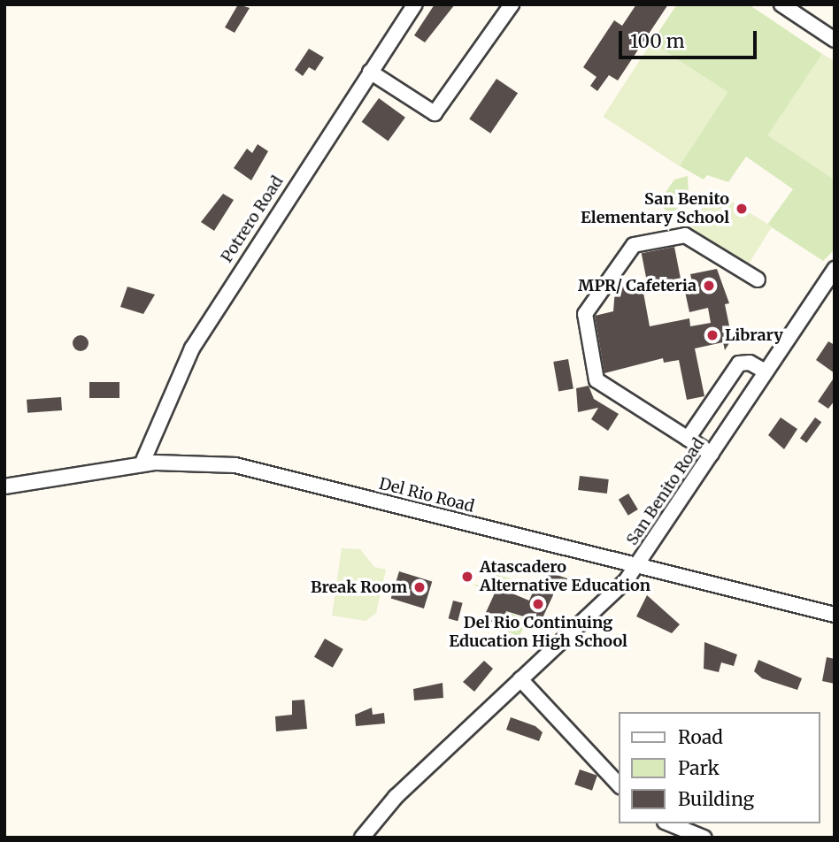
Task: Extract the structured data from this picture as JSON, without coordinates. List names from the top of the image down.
{
  "streets": {
    "street": ["Potrero Road", "San Benito Road", "Del Rio Road"]
  },
  "crossings": [
    ["Potrero Road", "Del Rio Road"],
    ["San Benito Road", "Del Rio Road"]
  ],
  "places": [
    "San Benito Elementary School",
    "MPR/ Cafeteria",
    "Library",
    "Atascadero Alternative Education",
    "Break Room",
    "Del Rio Continuing Education High School"
  ],
  "legend": ["Road", "Park", "Building"],
  "scale_bar": "100 m"
}
